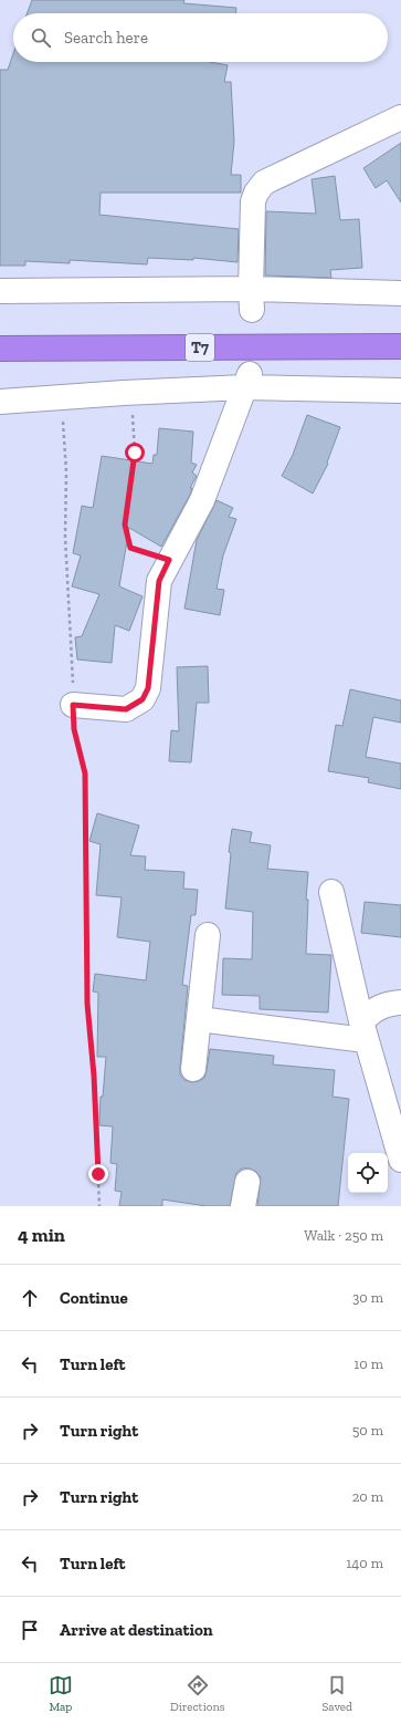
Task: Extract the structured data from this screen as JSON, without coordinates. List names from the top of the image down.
{
  "streets": {
    "highway": ["T7"]
  },
  "page": {
    "search": "Search here",
    "heading": ["4 min", "Walk · 250 m"],
    "list": [
      ["Continue", "30 m"],
      ["Turn left", "10 m"],
      ["Turn right", "50 m"],
      ["Turn right", "20 m"],
      ["Turn left", "140 m"],
      "Arrive at destination"
    ],
    "nav": ["Map", "Directions", "Saved"]
  }
}
